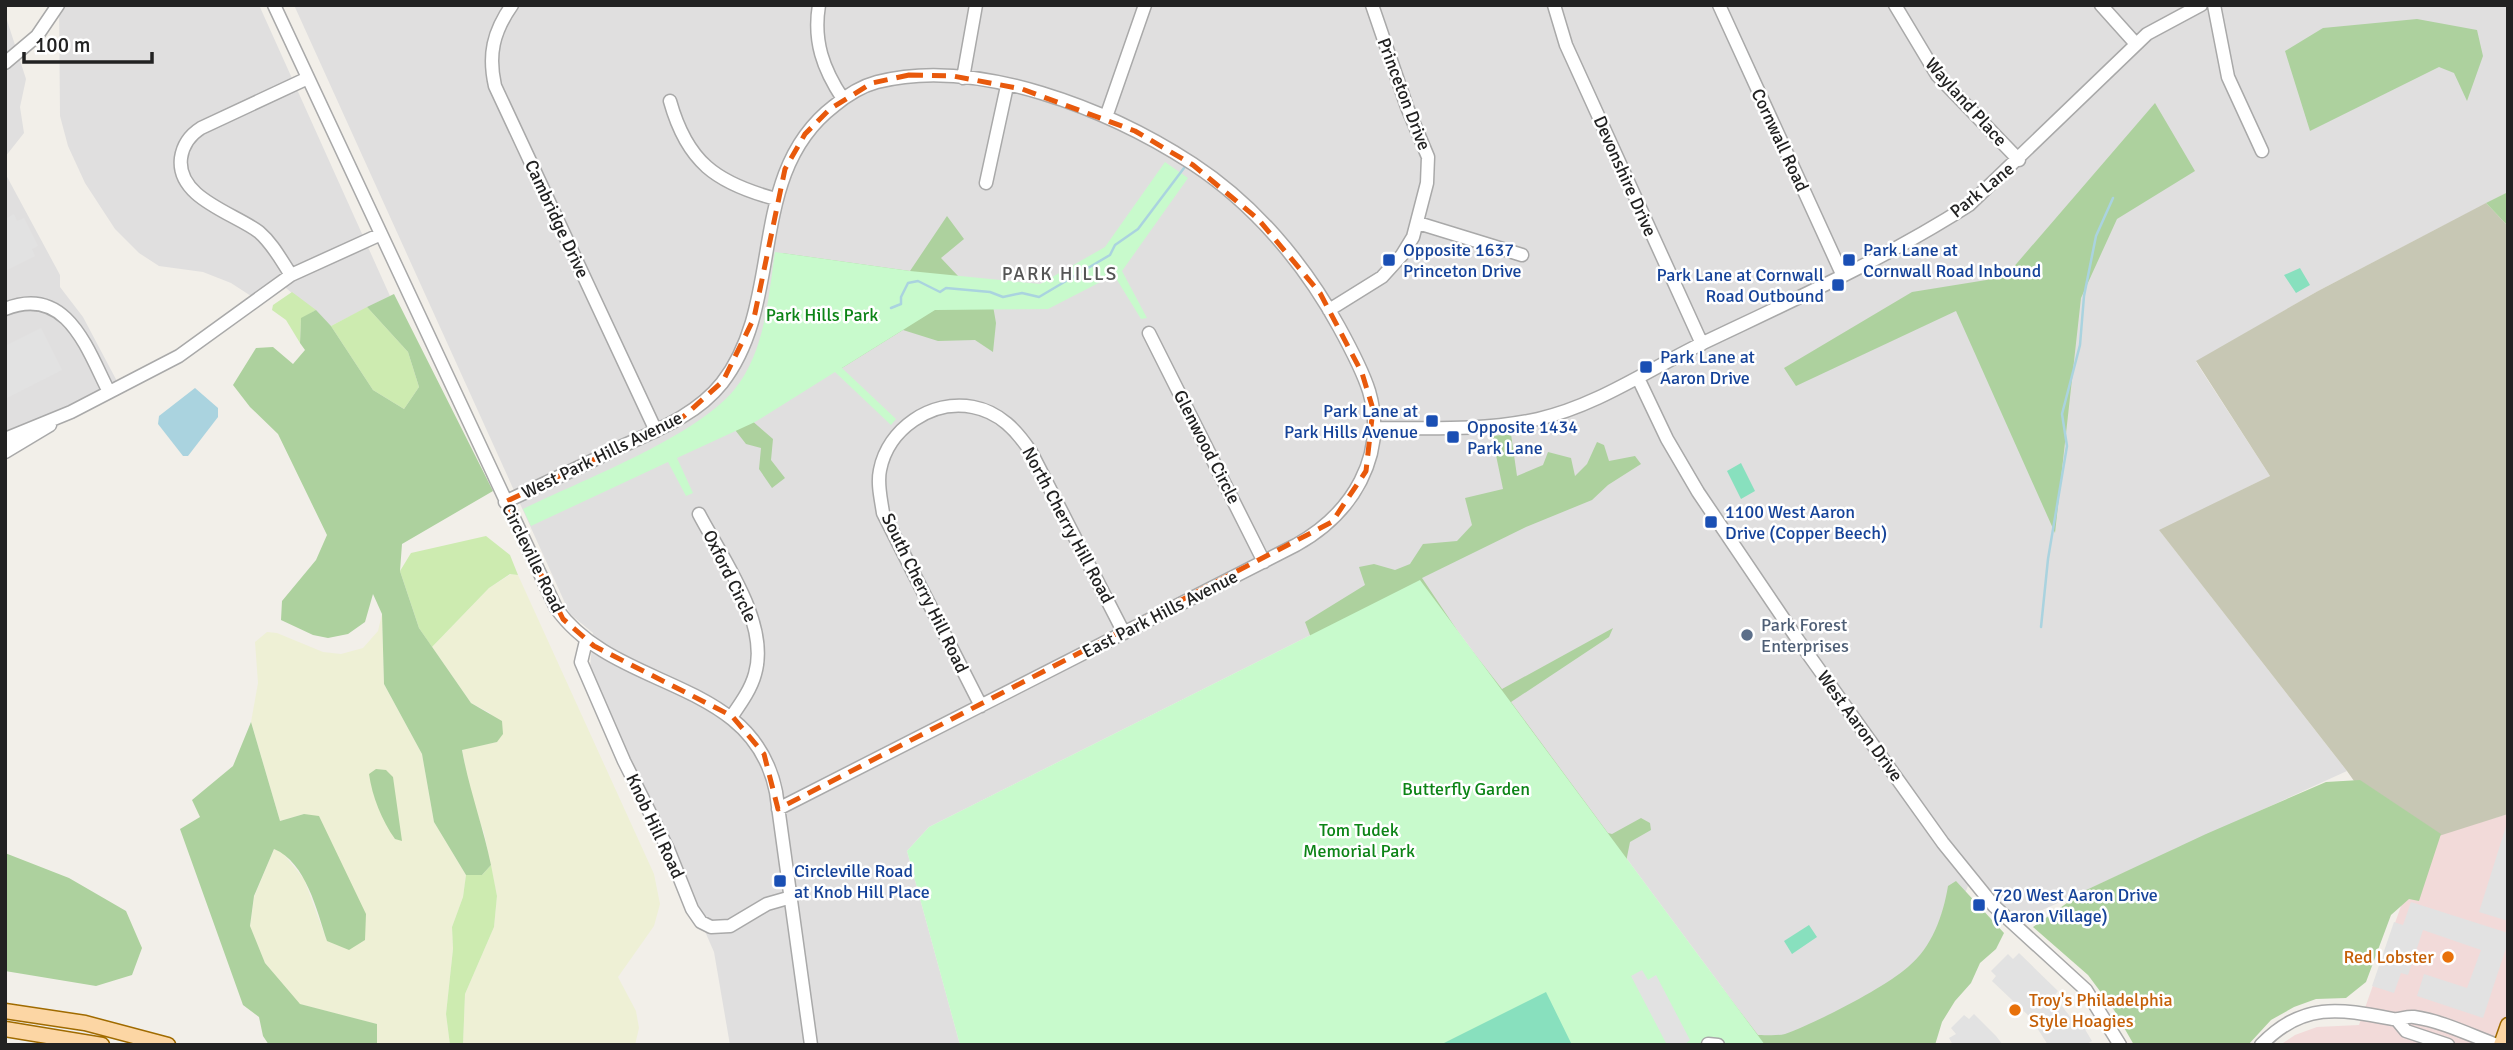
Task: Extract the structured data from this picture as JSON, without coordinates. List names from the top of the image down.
{
  "streets": {
    "street": [
      "Princeton Drive",
      "Wayland Place",
      "Cornwall Road",
      "Devonshire Drive",
      "Park Lane",
      "Cambridge Drive",
      "Glenwood Circle",
      "West Park Hills Avenue",
      "North Cherry Hill Road",
      "Circleville Road",
      "Oxford Circle",
      "South Cherry Hill Road",
      "East Park Hills Avenue",
      "West Aaron Drive",
      "Knob Hill Road"
    ]
  },
  "crossings": [
    ["Princeton Drive", "West Park Hills Avenue"],
    ["Princeton Drive", "East Park Hills Avenue"],
    ["Wayland Place", "Park Lane"],
    ["Cornwall Road", "Park Lane"],
    ["Devonshire Drive", "Park Lane"],
    ["Park Lane", "East Park Hills Avenue"],
    ["Park Lane", "West Aaron Drive"],
    ["Cambridge Drive", "West Park Hills Avenue"],
    ["Glenwood Circle", "East Park Hills Avenue"],
    ["West Park Hills Avenue", "Circleville Road"],
    ["West Park Hills Avenue", "East Park Hills Avenue"],
    ["North Cherry Hill Road", "South Cherry Hill Road"],
    ["North Cherry Hill Road", "East Park Hills Avenue"],
    ["Circleville Road", "Oxford Circle"],
    ["Circleville Road", "East Park Hills Avenue"],
    ["Circleville Road", "Knob Hill Road"],
    ["South Cherry Hill Road", "East Park Hills Avenue"]
  ],
  "districts": ["PARK HILLS"],
  "parks": ["Park Hills Park", "Butterfly Garden", "Tom Tudek Memorial Park"],
  "places": {
    "transit": [
      "Opposite 1637 Princeton Drive",
      "Park Lane at Cornwall Road Inbound",
      "Park Lane at Cornwall Road Outbound",
      "Park Lane at Aaron Drive",
      "Park Lane at Park Hills Avenue",
      "Opposite 1434 Park Lane",
      "1100 West Aaron Drive (Copper Beech)",
      "Circleville Road at Knob Hill Place",
      "720 West Aaron Drive (Aaron Village)"
    ],
    "other": ["Park Forest Enterprises", "Red Lobster", "Troy's Philadelphia Style Hoagies"]
  },
  "scale_bar": "100 m"
}
